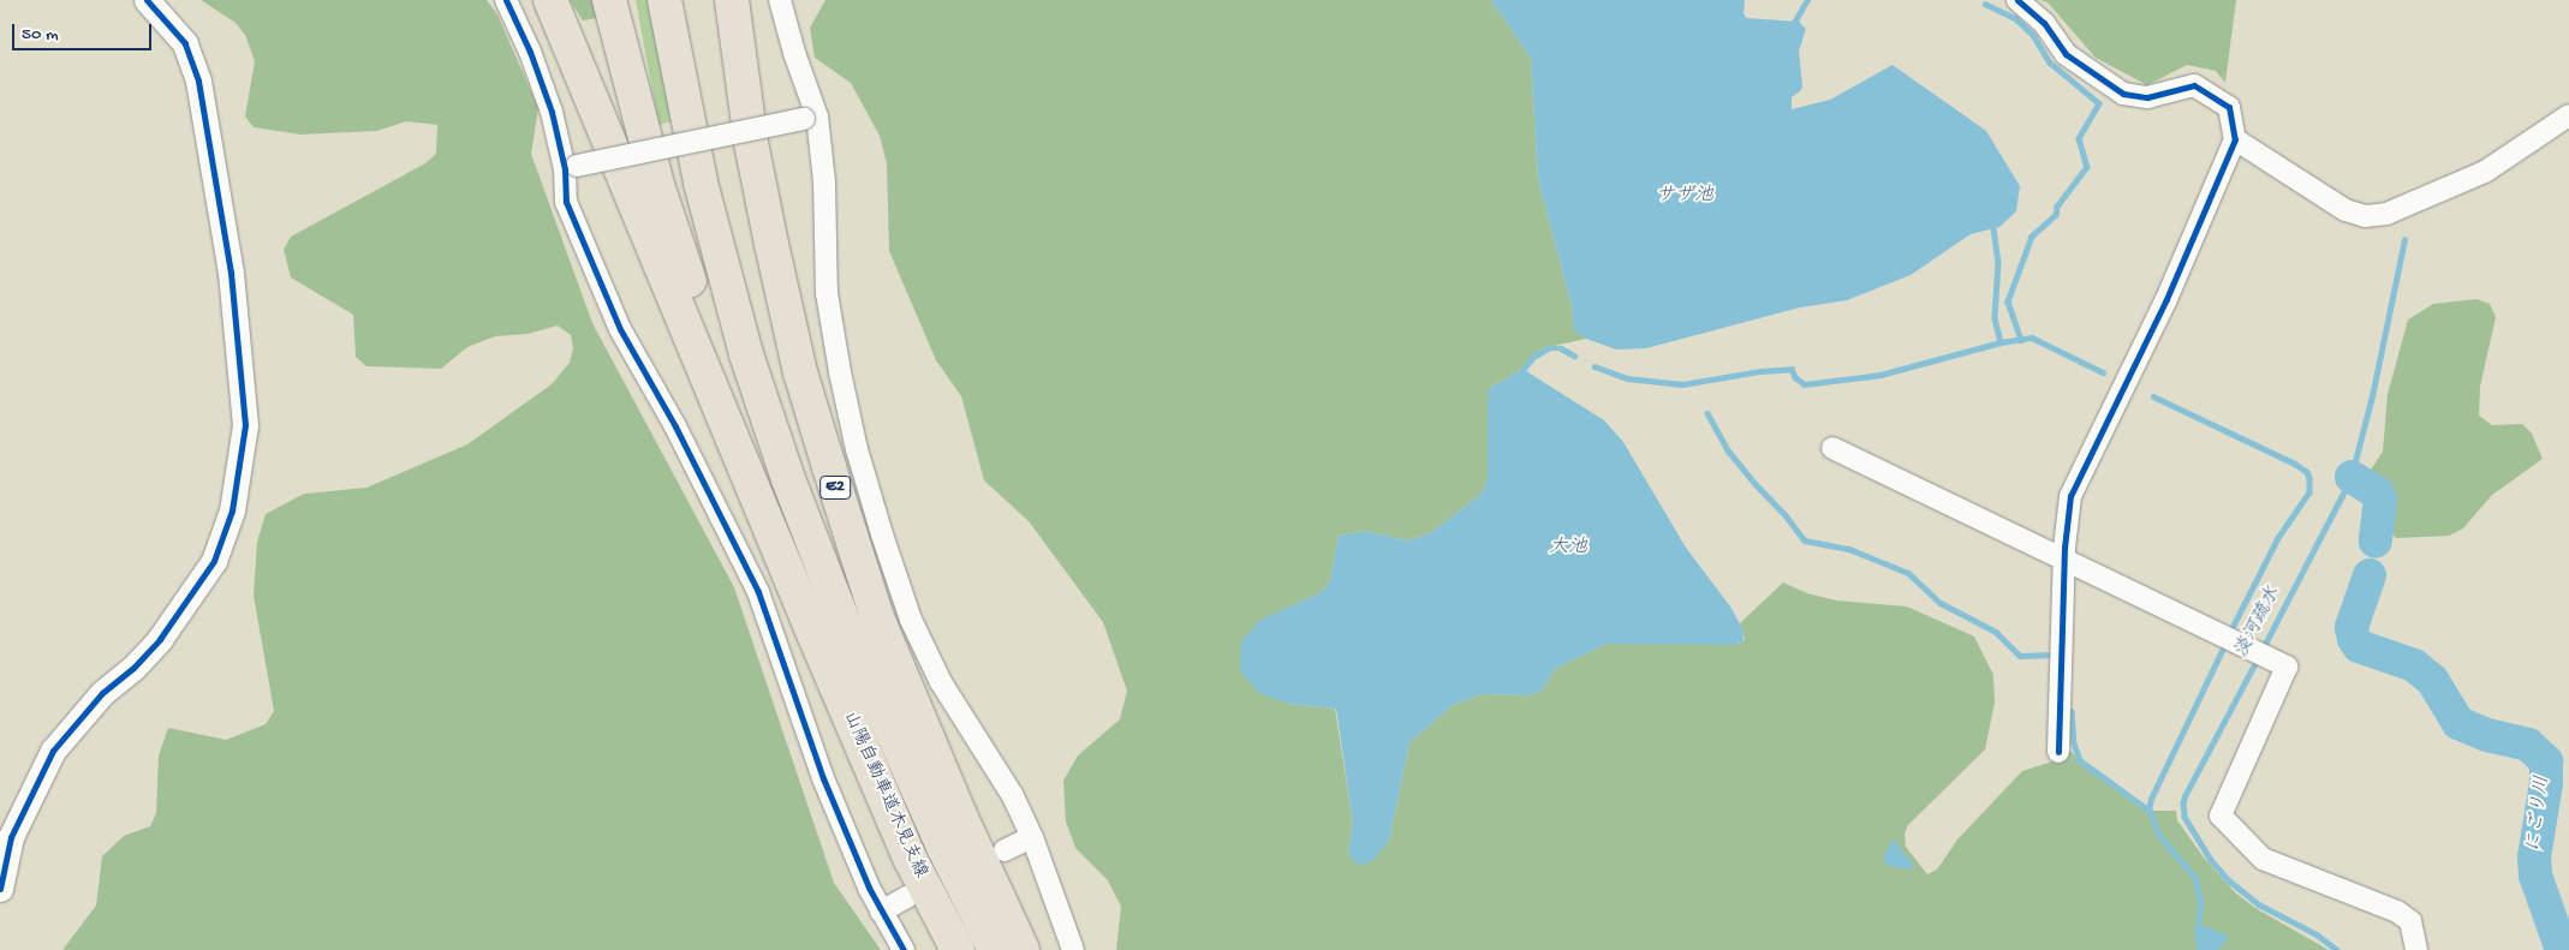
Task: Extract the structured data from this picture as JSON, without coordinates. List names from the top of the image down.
{
  "streets": {
    "highway": ["E2", "山陽自動車道木見支線"]
  },
  "water": [
    "サザ池",
    "大池",
    "淡河疏水",
    "にごり川"
  ],
  "scale_bar": "50 m"
}
